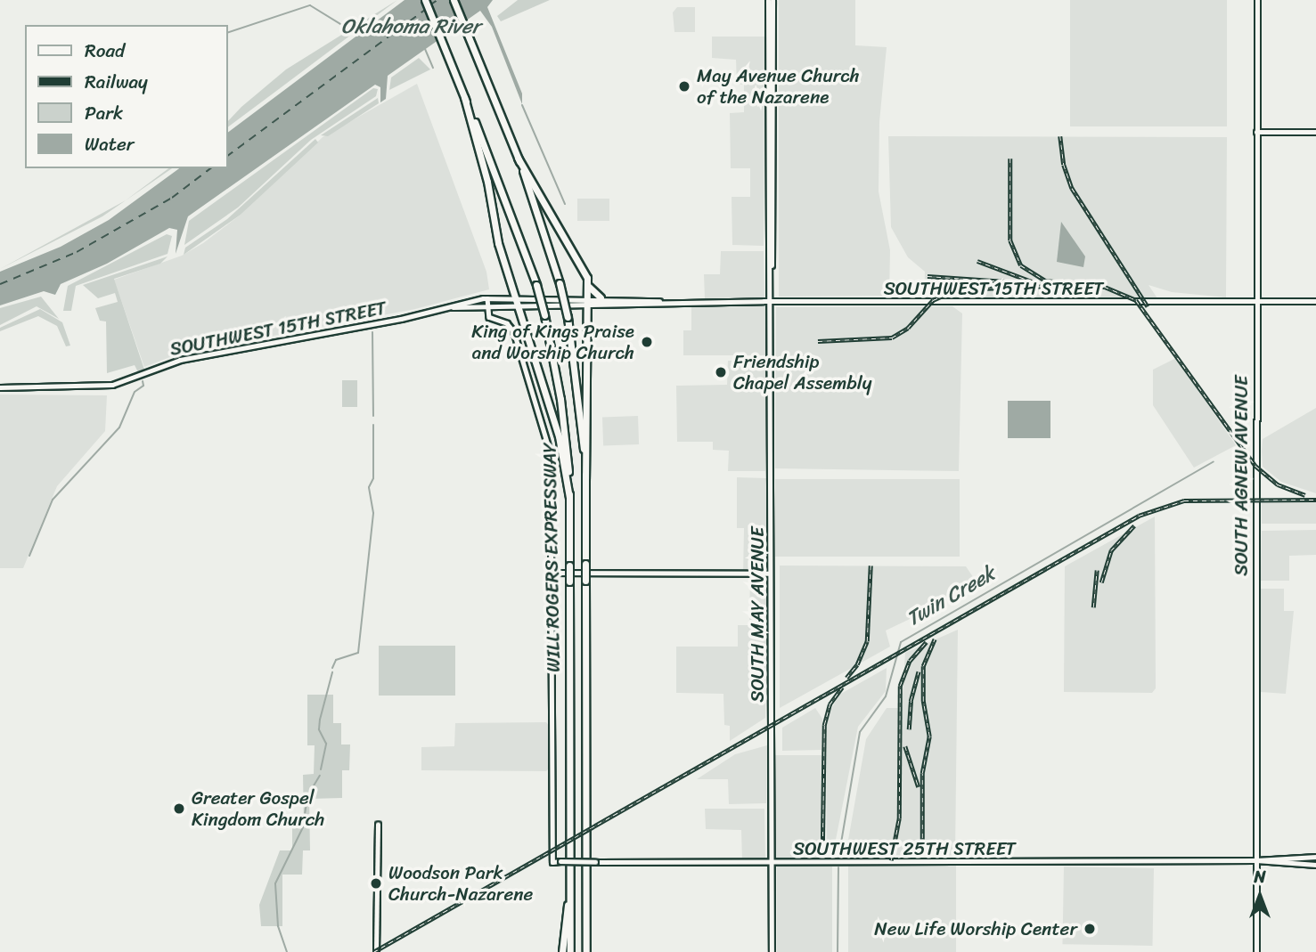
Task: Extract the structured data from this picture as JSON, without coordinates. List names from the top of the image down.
{
  "streets": {
    "highway": ["WILL ROGERS EXPRESSWAY"],
    "main road": ["SOUTHWEST 15TH STREET", "SOUTH AGNEW AVENUE", "SOUTH MAY AVENUE"],
    "street": ["SOUTHWEST 25TH STREET"]
  },
  "crossings": [
    ["SOUTHWEST 15TH STREET", "SOUTH AGNEW AVENUE"],
    ["SOUTHWEST 15TH STREET", "SOUTH MAY AVENUE"],
    ["SOUTH AGNEW AVENUE", "SOUTHWEST 25TH STREET"],
    ["SOUTH MAY AVENUE", "SOUTHWEST 25TH STREET"]
  ],
  "water": ["Oklahoma River", "Twin Creek"],
  "places": [
    "May Avenue Church of the Nazarene",
    "King of Kings Praise and Worship Church",
    "Friendship Chapel Assembly",
    "Greater Gospel Kingdom Church",
    "Woodson Park Church-Nazarene",
    "New Life Worship Center"
  ],
  "legend": [
    "Road",
    "Railway",
    "Park",
    "Water"
  ],
  "north": "top"
}
